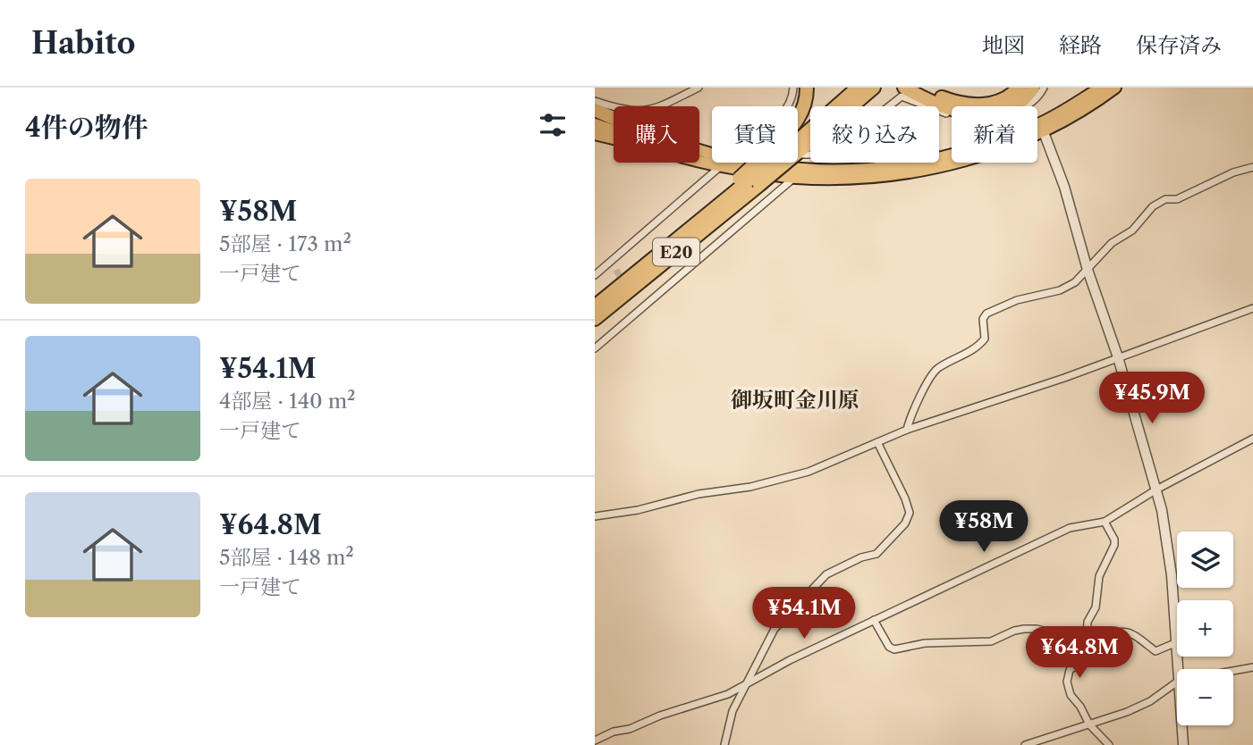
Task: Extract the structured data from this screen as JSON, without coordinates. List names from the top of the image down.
{
  "streets": {
    "highway": ["E20"]
  },
  "districts": ["御坂町金川原"],
  "page": {
    "header": "Habito",
    "nav": ["地図", "経路", "保存済み"],
    "heading": "4件の物件",
    "chip": [
      "購入",
      "賃貸",
      "絞り込み",
      "新着"
    ],
    "list": [
      {
        "name": "¥58M",
        "note": "5部屋 · 173 m² · 一戸建て"
      },
      {
        "name": "¥54.1M",
        "note": "4部屋 · 140 m² · 一戸建て"
      },
      {
        "name": "¥64.8M",
        "note": "5部屋 · 148 m² · 一戸建て"
      }
    ],
    "price": [
      "¥45.9M",
      "¥58M",
      "¥54.1M",
      "¥64.8M"
    ],
    "map_buttons": ["+", "−"]
  }
}
